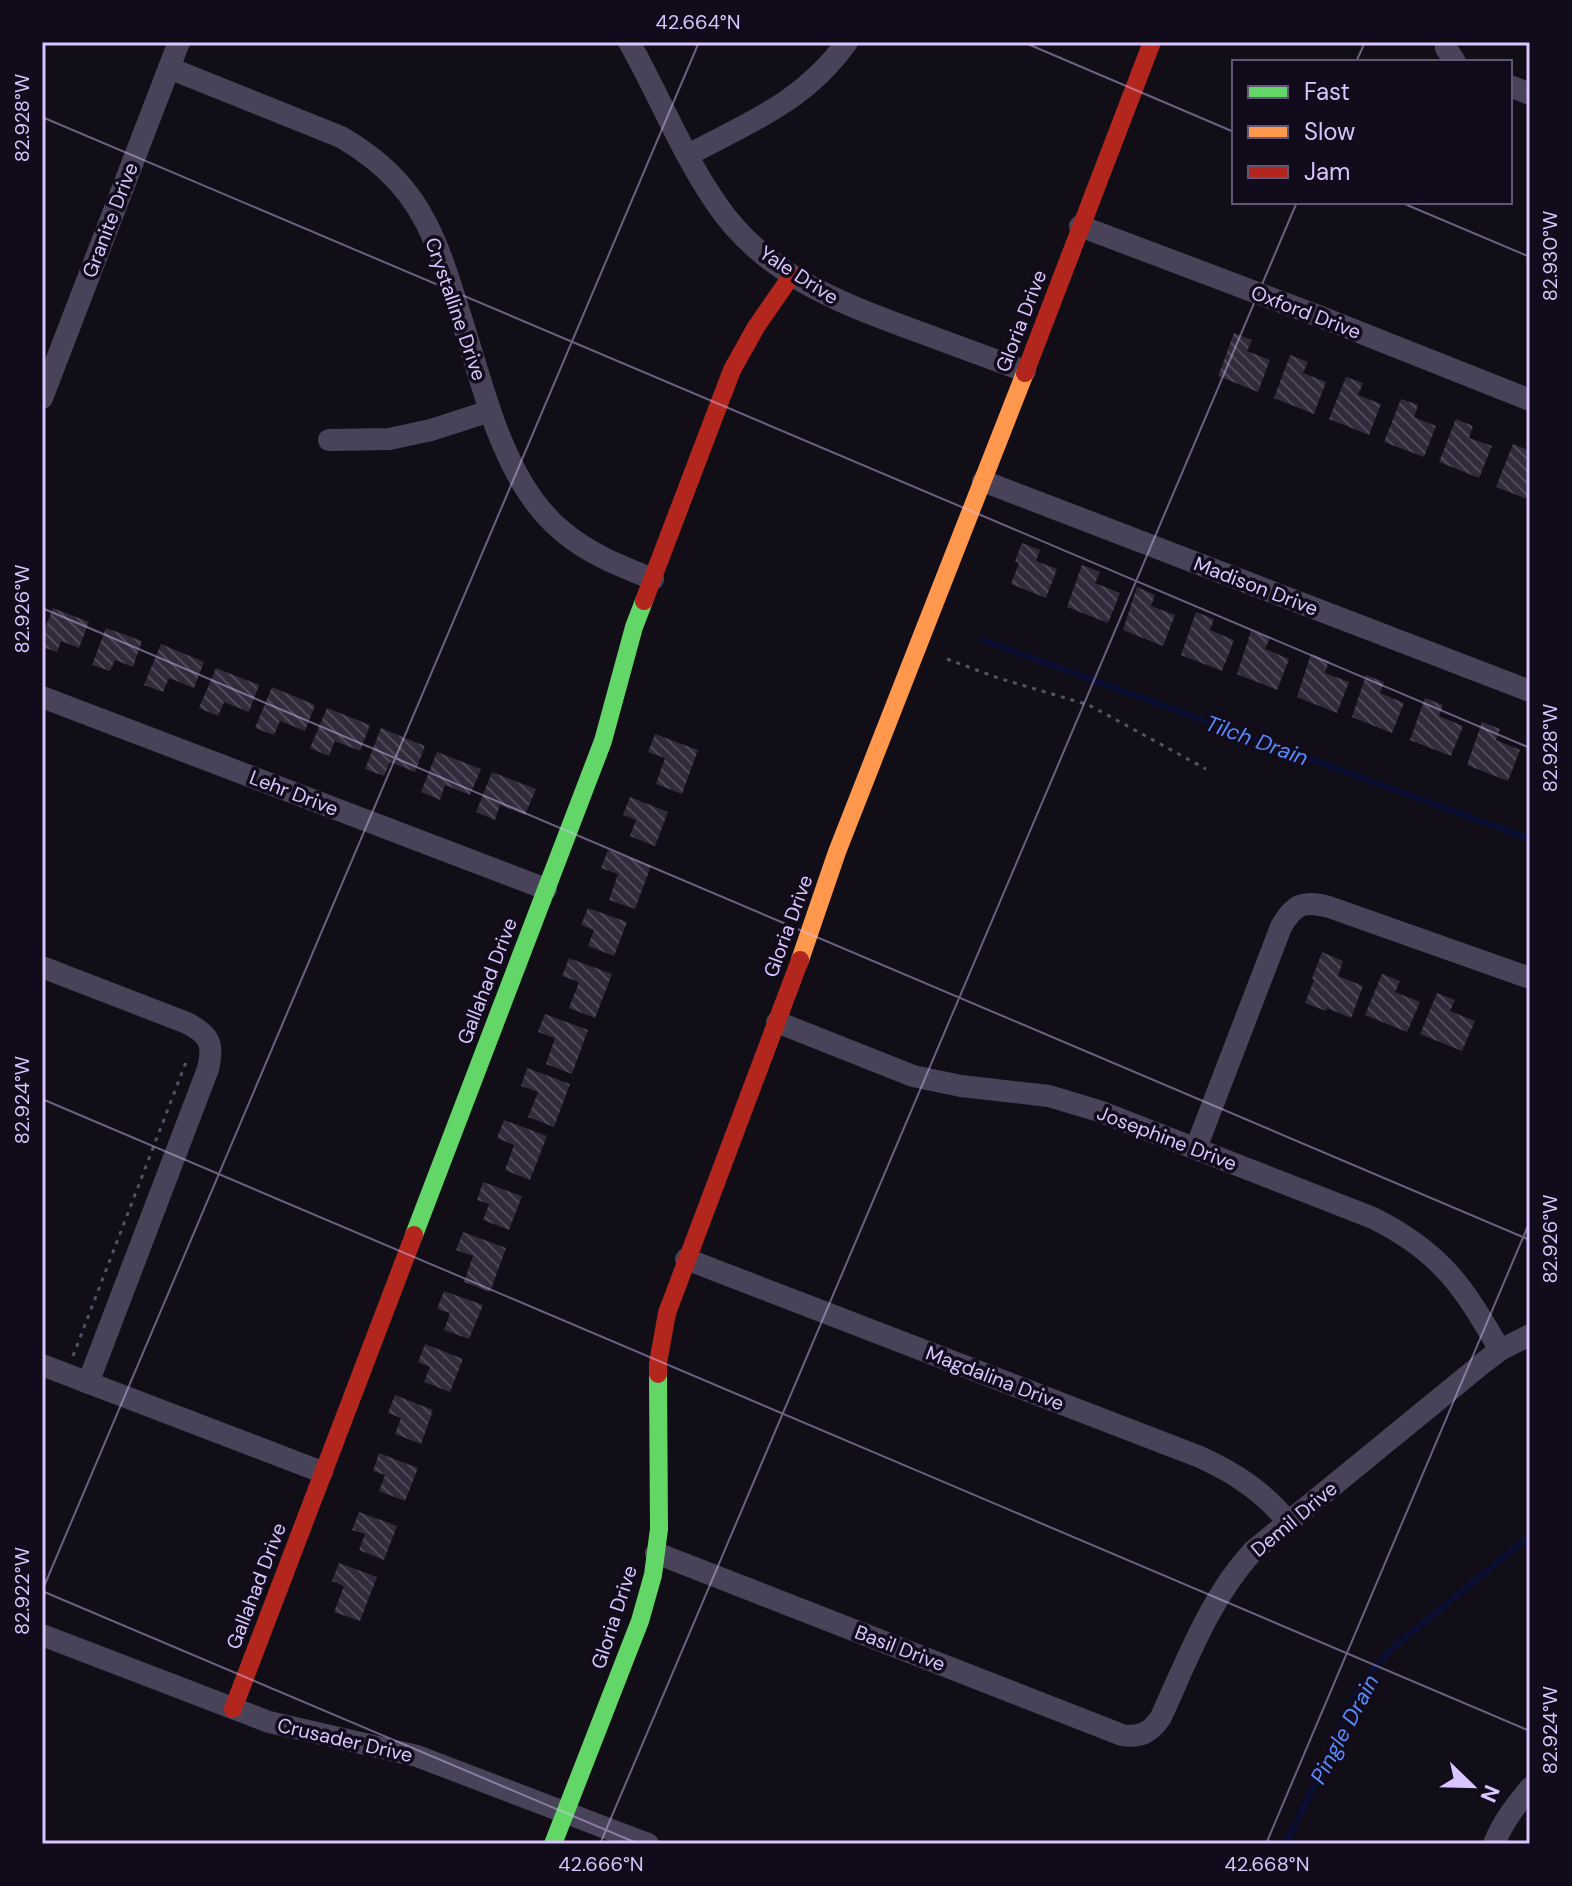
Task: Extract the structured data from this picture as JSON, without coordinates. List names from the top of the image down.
{
  "streets": {
    "street": [
      "Granite Drive",
      "Yale Drive",
      "Crystalline Drive",
      "Oxford Drive",
      "Gloria Drive",
      "Madison Drive",
      "Lehr Drive",
      "Gallahad Drive",
      "Josephine Drive",
      "Magdalina Drive",
      "Demil Drive",
      "Basil Drive",
      "Crusader Drive"
    ]
  },
  "crossings": [
    ["Granite Drive", "Crystalline Drive"],
    ["Yale Drive", "Gloria Drive"],
    ["Yale Drive", "Gallahad Drive"],
    ["Crystalline Drive", "Gallahad Drive"],
    ["Oxford Drive", "Gloria Drive"],
    ["Gloria Drive", "Madison Drive"],
    ["Gloria Drive", "Josephine Drive"],
    ["Gloria Drive", "Magdalina Drive"],
    ["Gloria Drive", "Basil Drive"],
    ["Gloria Drive", "Crusader Drive"],
    ["Lehr Drive", "Gallahad Drive"],
    ["Gallahad Drive", "Crusader Drive"],
    ["Josephine Drive", "Demil Drive"],
    ["Magdalina Drive", "Demil Drive"],
    ["Demil Drive", "Basil Drive"]
  ],
  "water": ["Tilch Drain", "Pingle Drain"],
  "legend": ["Fast", "Slow", "Jam"],
  "north": "bottom right",
  "coordinates": [
    "42.664°N",
    "82.928°W",
    "82.930°W",
    "82.926°W",
    "82.924°W",
    "82.922°W",
    "42.666°N",
    "42.668°N"
  ]
}
